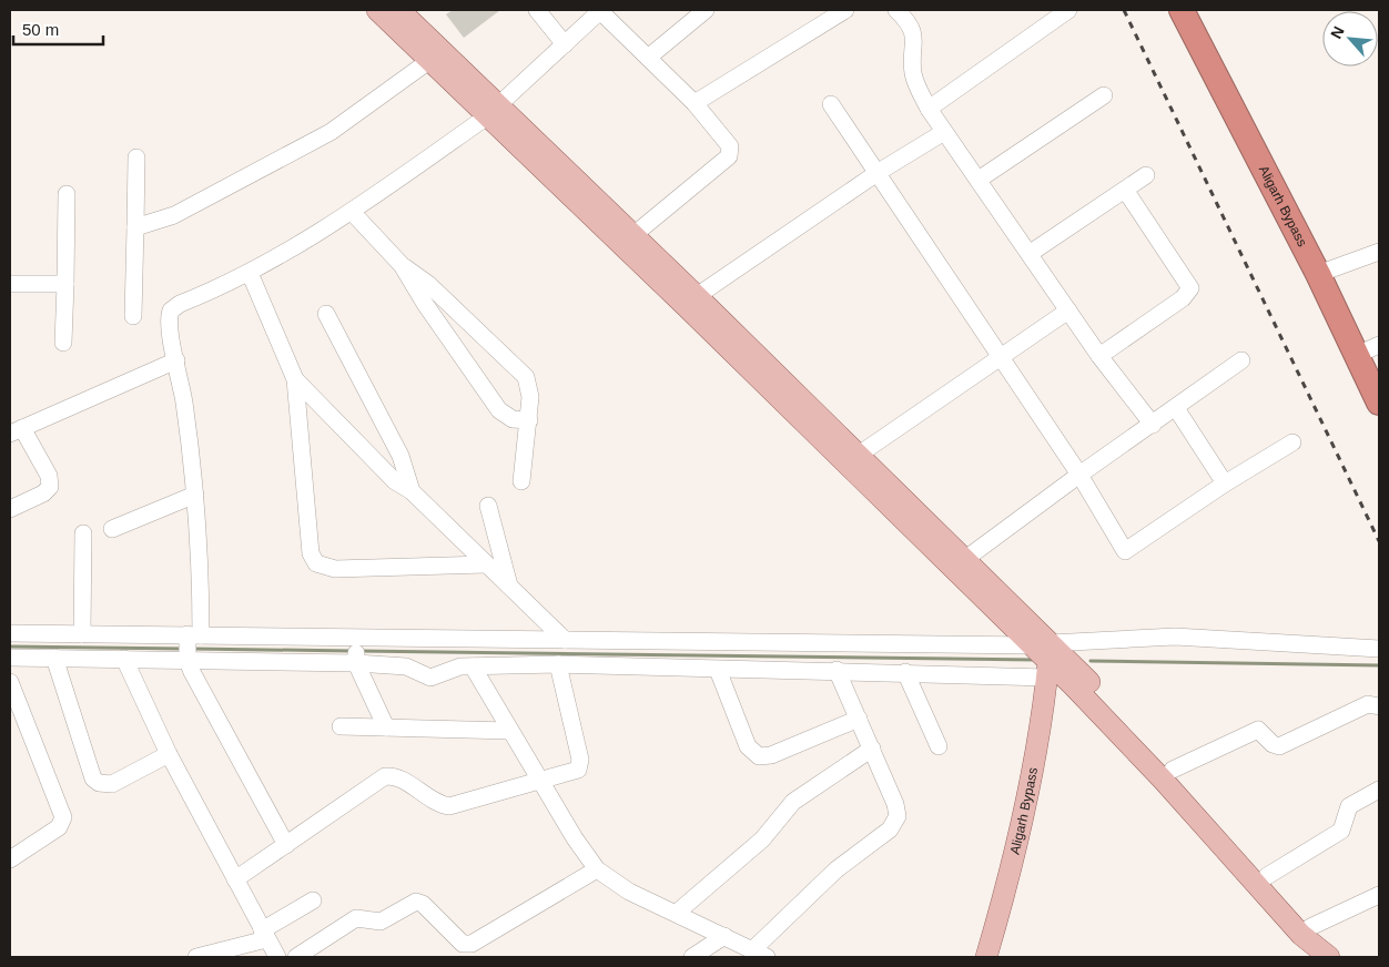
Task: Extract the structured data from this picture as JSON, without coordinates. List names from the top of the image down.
{
  "streets": {
    "highway": ["Aligarh Bypass"]
  },
  "scale_bar": "50 m",
  "north": "top left"
}
